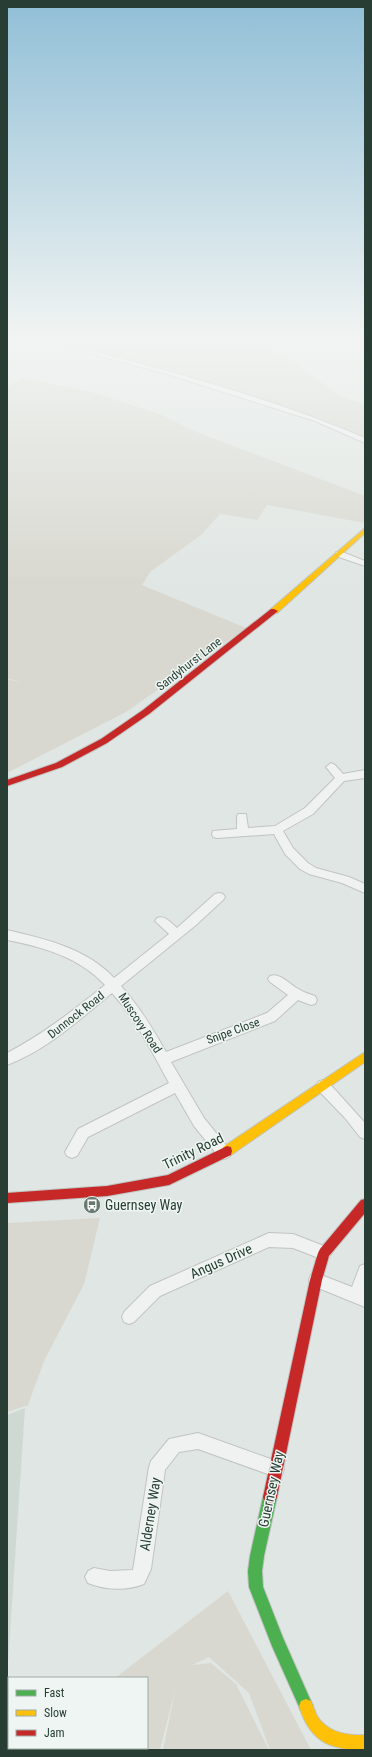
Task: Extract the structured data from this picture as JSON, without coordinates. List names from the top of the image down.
{
  "streets": {
    "street": [
      "Sandyhurst Lane",
      "Dunnock Road",
      "Muscovy Road",
      "Snipe Close",
      "Trinity Road",
      "Angus Drive",
      "Guernsey Way",
      "Alderney Way"
    ]
  },
  "crossings": [
    ["Dunnock Road", "Muscovy Road"],
    ["Muscovy Road", "Snipe Close"],
    ["Muscovy Road", "Trinity Road"],
    ["Angus Drive", "Guernsey Way"],
    ["Guernsey Way", "Alderney Way"]
  ],
  "places": {
    "bus stop": ["Guernsey Way"]
  },
  "legend": ["Fast", "Slow", "Jam"]
}
